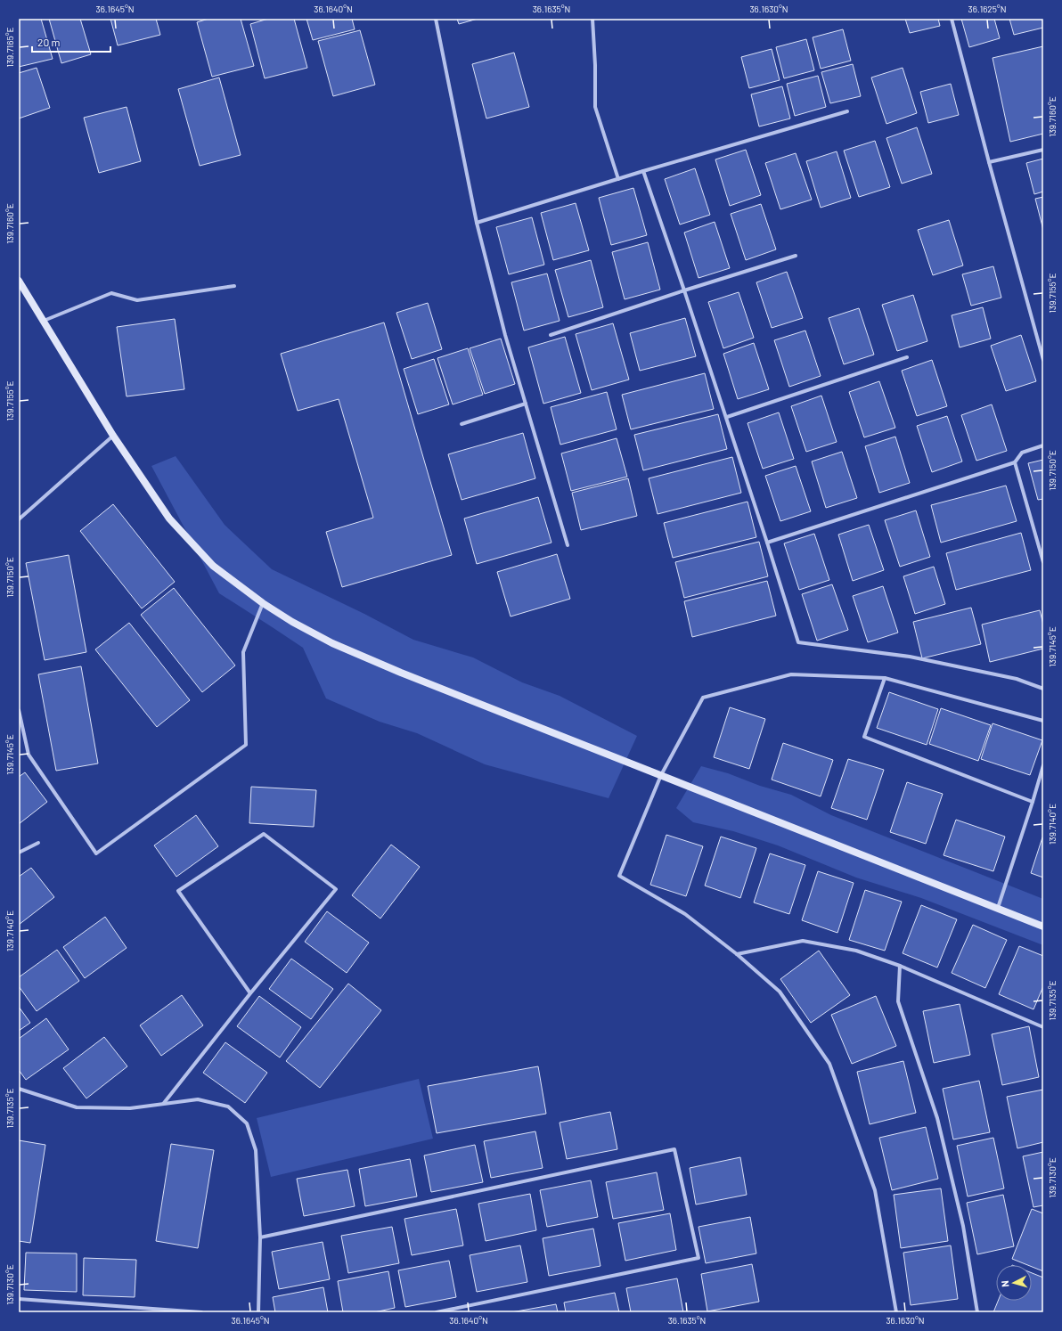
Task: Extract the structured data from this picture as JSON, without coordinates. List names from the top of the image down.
{
  "scale_bar": "20 m",
  "north": "left",
  "coordinates": [
    "36.1645°N",
    "36.1640°N",
    "36.1635°N",
    "36.1630°N",
    "36.1625°N",
    "139.7165°E",
    "139.7160°E",
    "139.7155°E",
    "139.7150°E",
    "139.7145°E",
    "139.7140°E",
    "139.7135°E",
    "139.7130°E"
  ]
}
